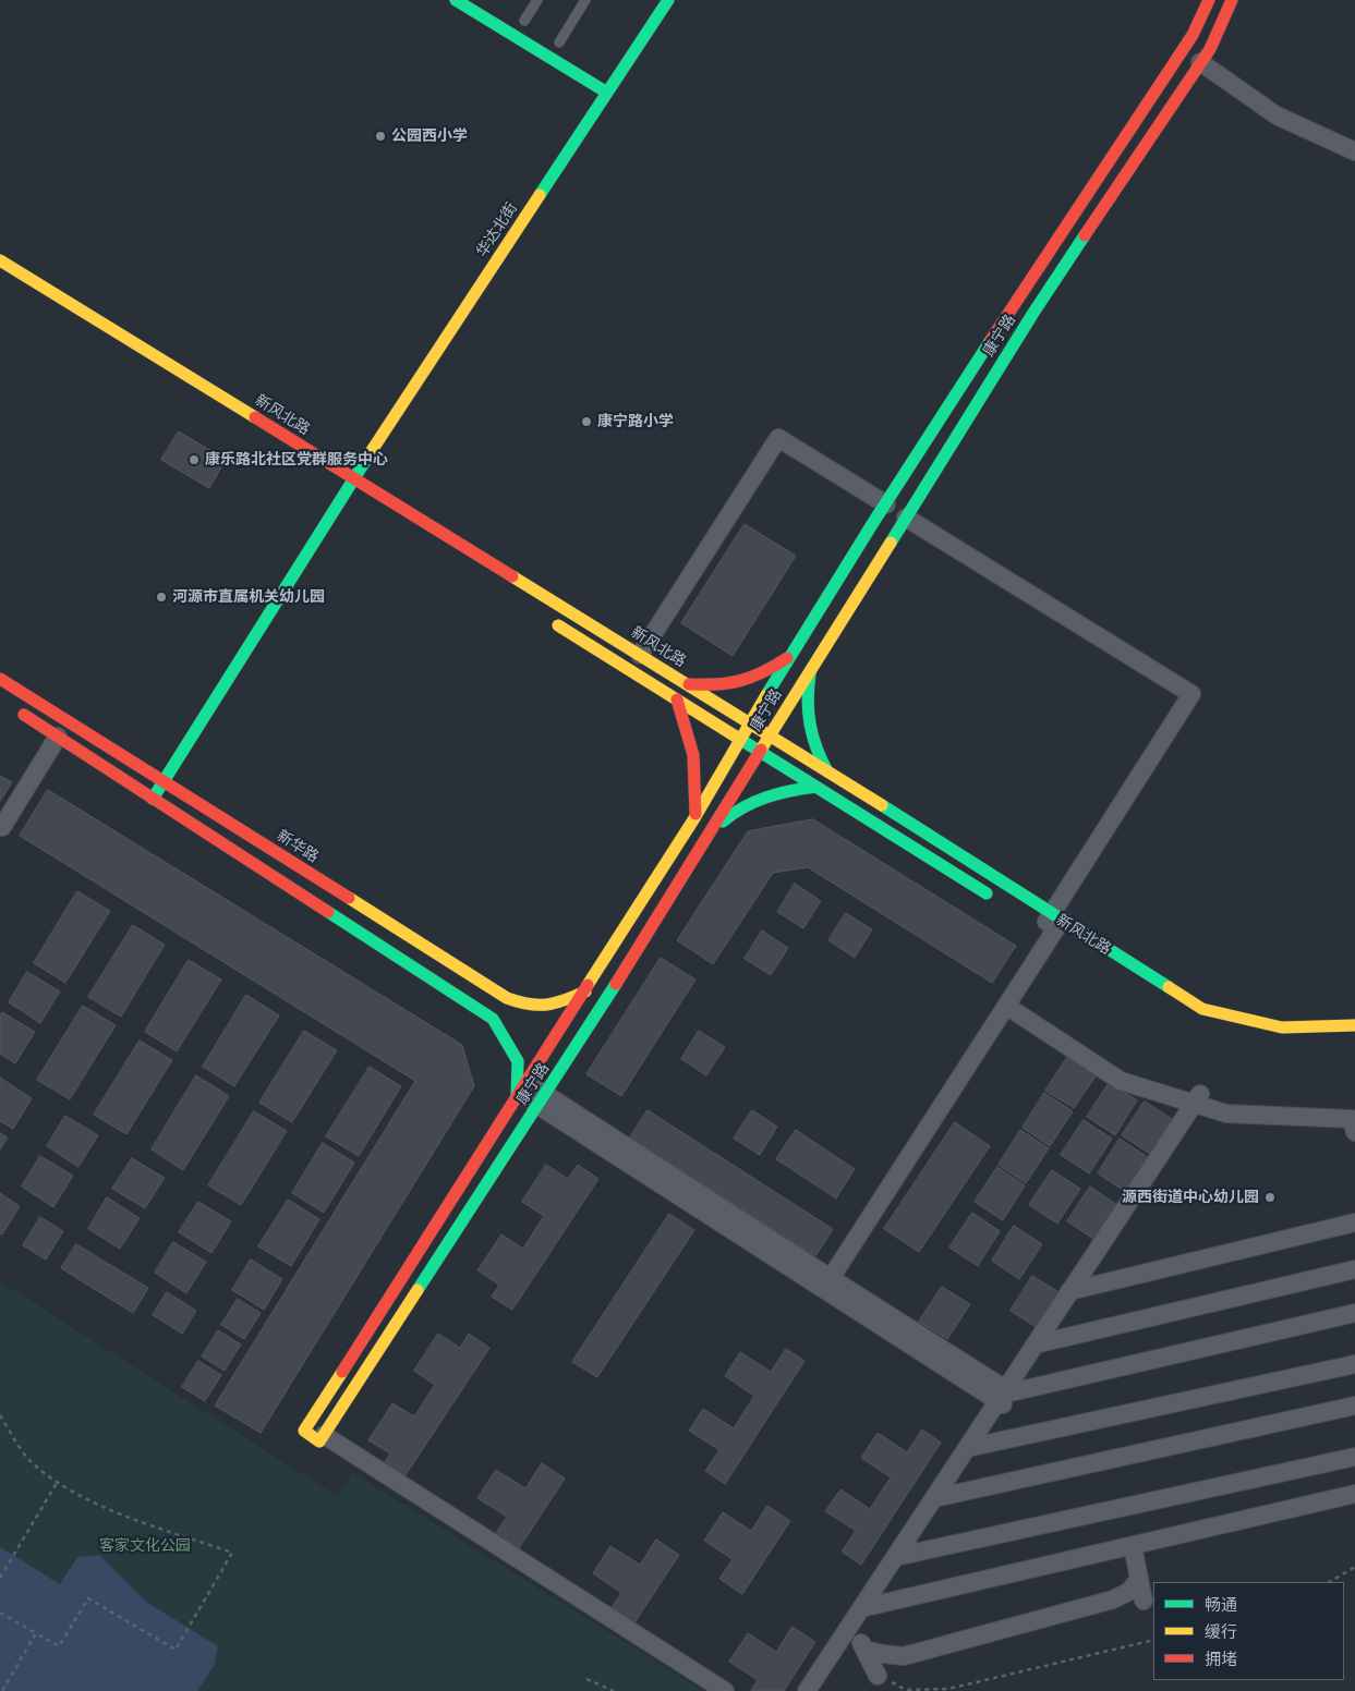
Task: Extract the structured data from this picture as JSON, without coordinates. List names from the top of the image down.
{
  "streets": {
    "street": [
      "华达北街",
      "康宁路",
      "新风北路",
      "新华路"
    ]
  },
  "crossings": [
    ["华达北街", "新风北路"],
    ["华达北街", "新华路"],
    ["康宁路", "新风北路"],
    ["康宁路", "新华路"]
  ],
  "parks": ["客家文化公园"],
  "places": [
    "公园西小学",
    "康宁路小学",
    "康乐路北社区党群服务中心",
    "河源市直属机关幼儿园",
    "源西街道中心幼儿园"
  ],
  "legend": ["畅通", "缓行", "拥堵"]
}
